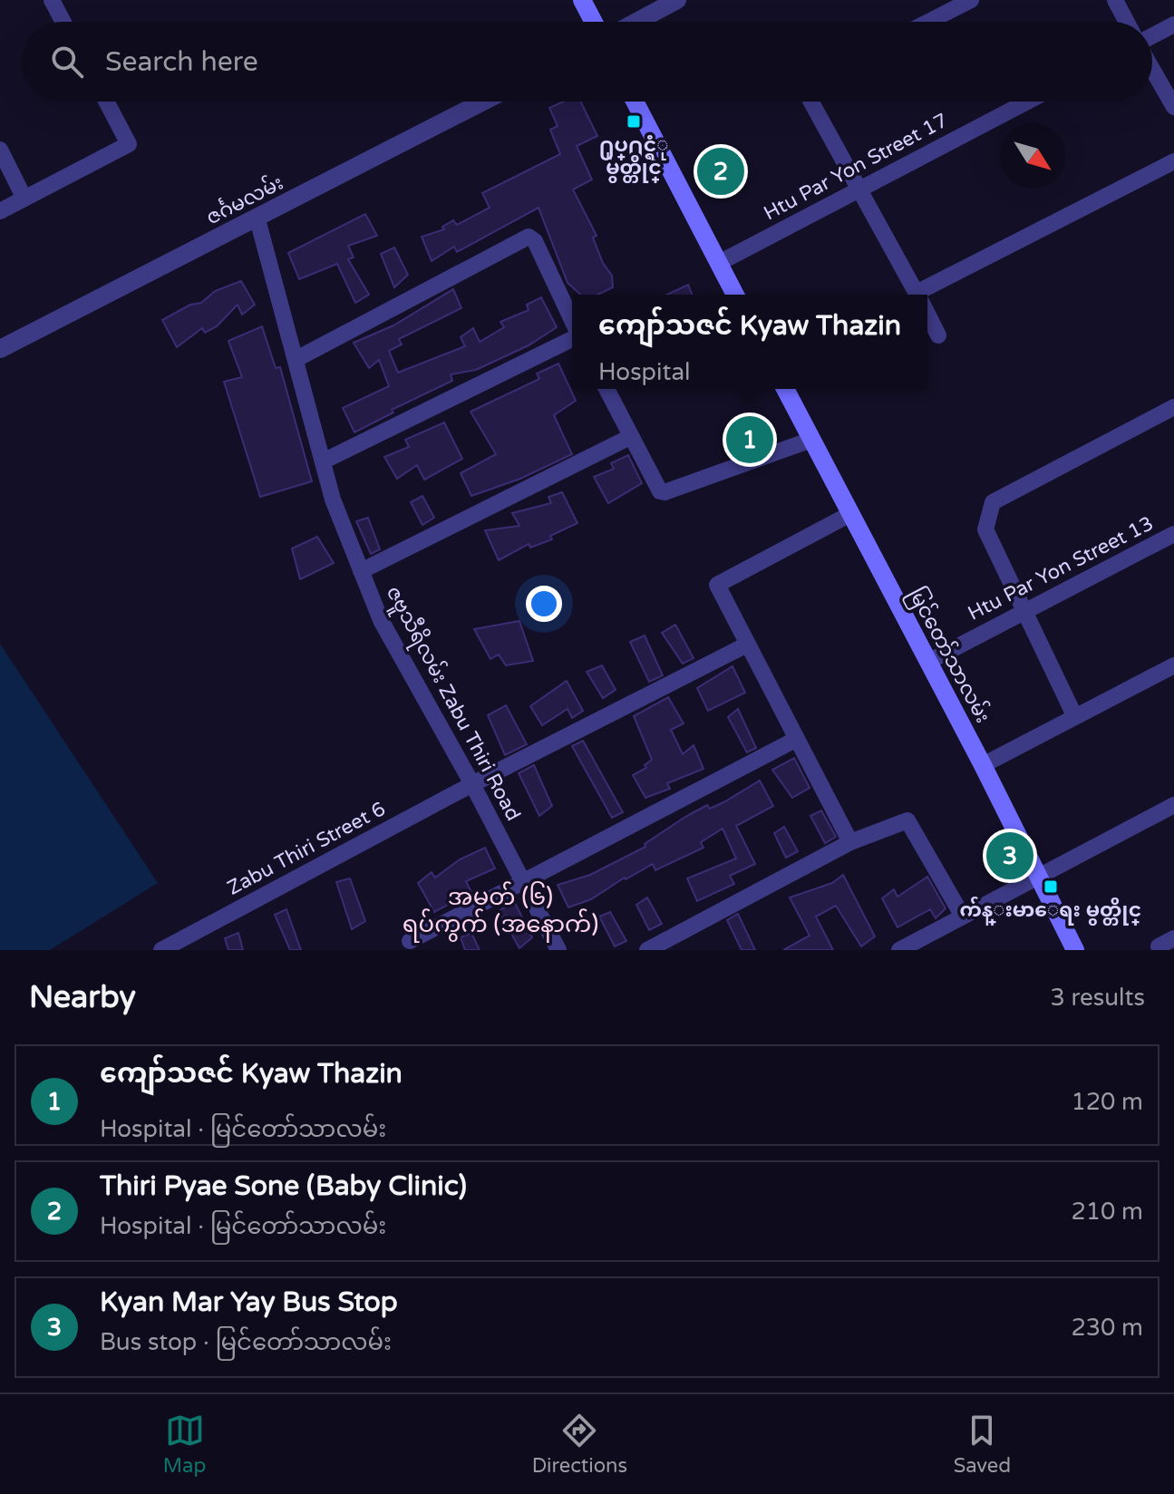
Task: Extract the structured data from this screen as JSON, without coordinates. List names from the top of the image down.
{
  "streets": {
    "main road": ["မြင်တော်သာလမ်း"],
    "street": [
      "Htu Par Yon Street 17",
      "ဇင်္ဂမလမ်း",
      "Htu Par Yon Street 13",
      "ဇဗူသီရိလမ်း Zabu Thiri Road",
      "Zabu Thiri Street 6"
    ]
  },
  "crossings": [
    ["ဇင်္ဂမလမ်း", "ဇဗူသီရိလမ်း Zabu Thiri Road"],
    ["Htu Par Yon Street 13", "မြင်တော်သာလမ်း"],
    ["ဇဗူသီရိလမ်း Zabu Thiri Road", "Zabu Thiri Street 6"]
  ],
  "districts": ["အမှတ် (၆) ရပ်ကွက် (အနောက်)"],
  "places": {
    "transit": ["႐ုပ္႐ွင္ရံု မွတ္တိုင္", "က်န္းမာေရး မွတ္တိုင္"]
  },
  "north": "bottom right",
  "page": {
    "search": "Search here",
    "pins": ["2", "1", "3"],
    "popup": ["ကျော်သဇင် Kyaw Thazin", "Hospital"],
    "heading": ["Nearby", "3 results"],
    "list": [
      {
        "mark": "1",
        "name": "ကျော်သဇင် Kyaw Thazin",
        "note": "Hospital · မြင်တော်သာလမ်း",
        "value": "120 m"
      },
      {
        "mark": "2",
        "name": "Thiri Pyae Sone (Baby Clinic)",
        "note": "Hospital · မြင်တော်သာလမ်း",
        "value": "210 m"
      },
      {
        "mark": "3",
        "name": "Kyan Mar Yay Bus Stop",
        "note": "Bus stop · မြင်တော်သာလမ်း",
        "value": "230 m"
      }
    ],
    "nav": ["Map", "Directions", "Saved"]
  }
}
